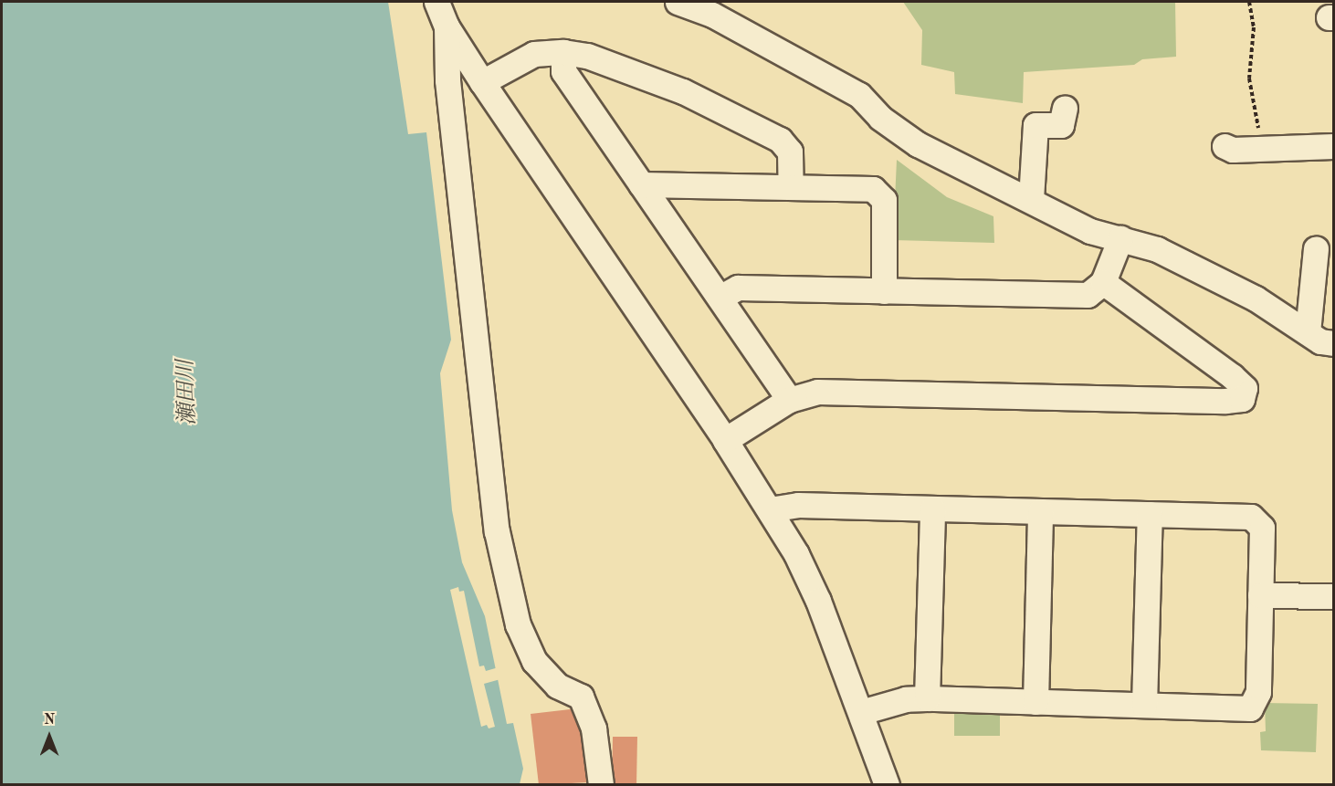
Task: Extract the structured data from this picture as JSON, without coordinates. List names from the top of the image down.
{
  "water": ["瀬田川"],
  "north": "top"
}
